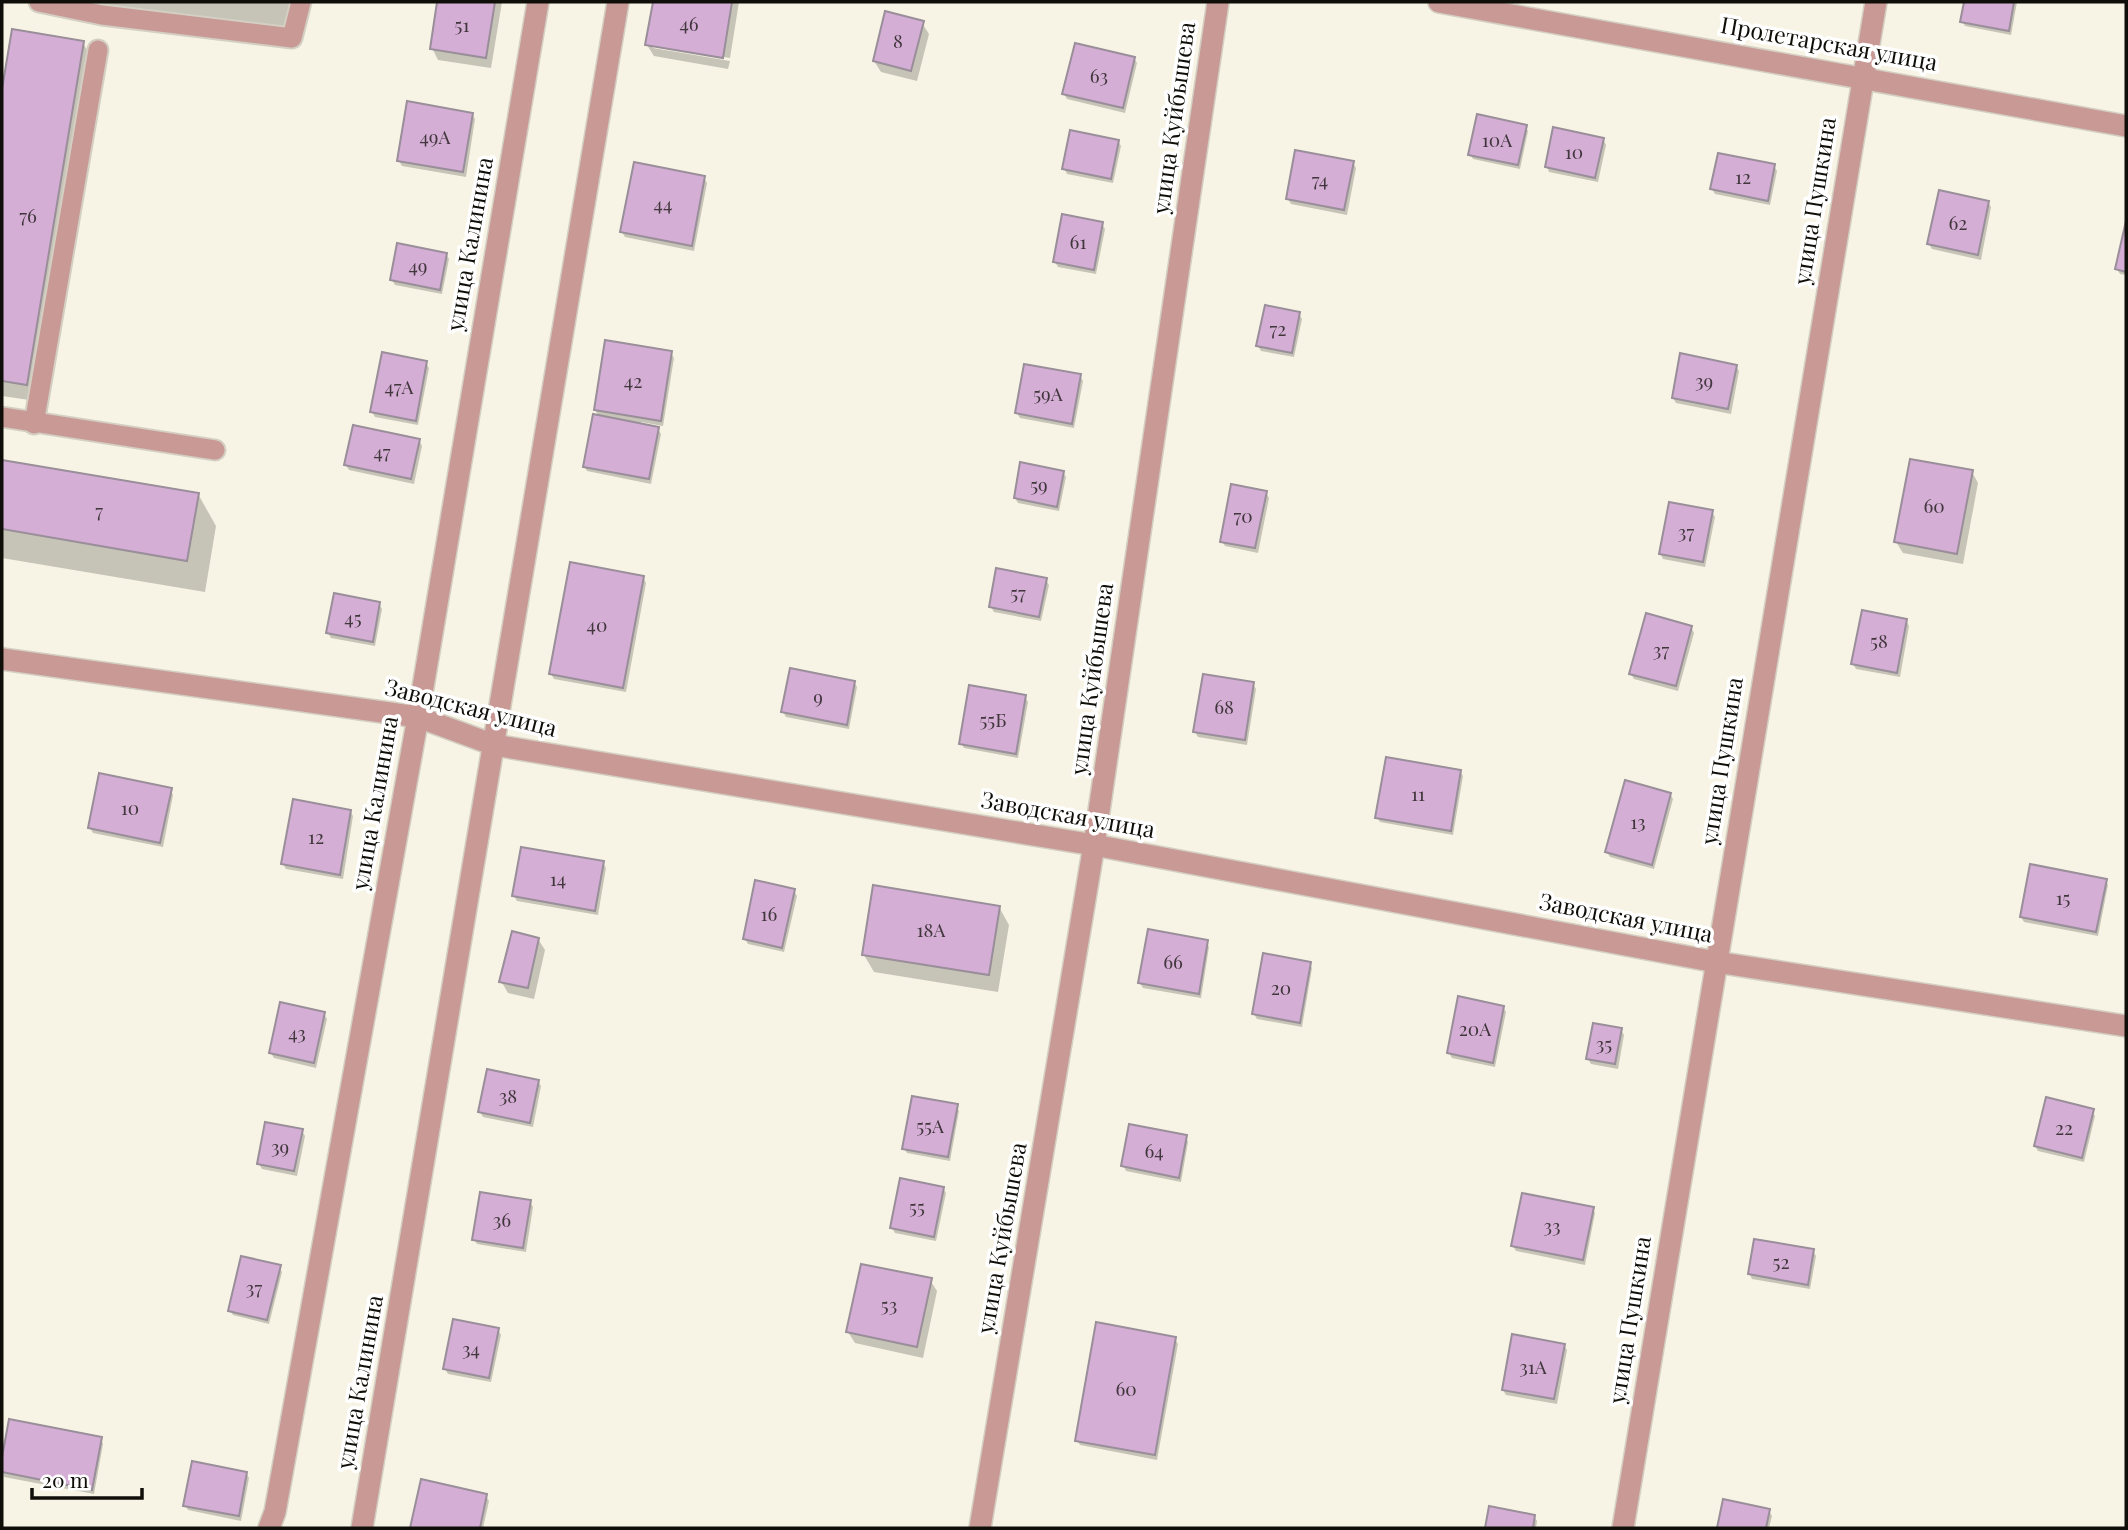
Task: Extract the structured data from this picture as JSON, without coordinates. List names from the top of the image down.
{
  "streets": {
    "street": [
      "Пролетарская улица",
      "улица Куйбышева",
      "улица Пушкина",
      "улица Калинина",
      "Заводская улица"
    ]
  },
  "crossings": [
    ["Пролетарская улица", "улица Пушкина"],
    ["улица Куйбышева", "Заводская улица"],
    ["улица Пушкина", "Заводская улица"],
    ["улица Калинина", "Заводская улица"]
  ],
  "house_numbers": [
    "46",
    "51",
    "8",
    "63",
    "49А",
    "10А",
    "10",
    "12",
    "74",
    "44",
    "76",
    "62",
    "61",
    "49",
    "72",
    "42",
    "39",
    "47А",
    "59А",
    "47",
    "59",
    "60",
    "7",
    "70",
    "37",
    "57",
    "45",
    "40",
    "58",
    "37",
    "9",
    "68",
    "55Б",
    "11",
    "10",
    "13",
    "12",
    "14",
    "15",
    "16",
    "18А",
    "66",
    "20",
    "20А",
    "43",
    "35",
    "38",
    "55А",
    "22",
    "39",
    "64",
    "55",
    "36",
    "33",
    "52",
    "37",
    "53",
    "34",
    "31А",
    "60"
  ],
  "scale_bar": "20 m"
}
